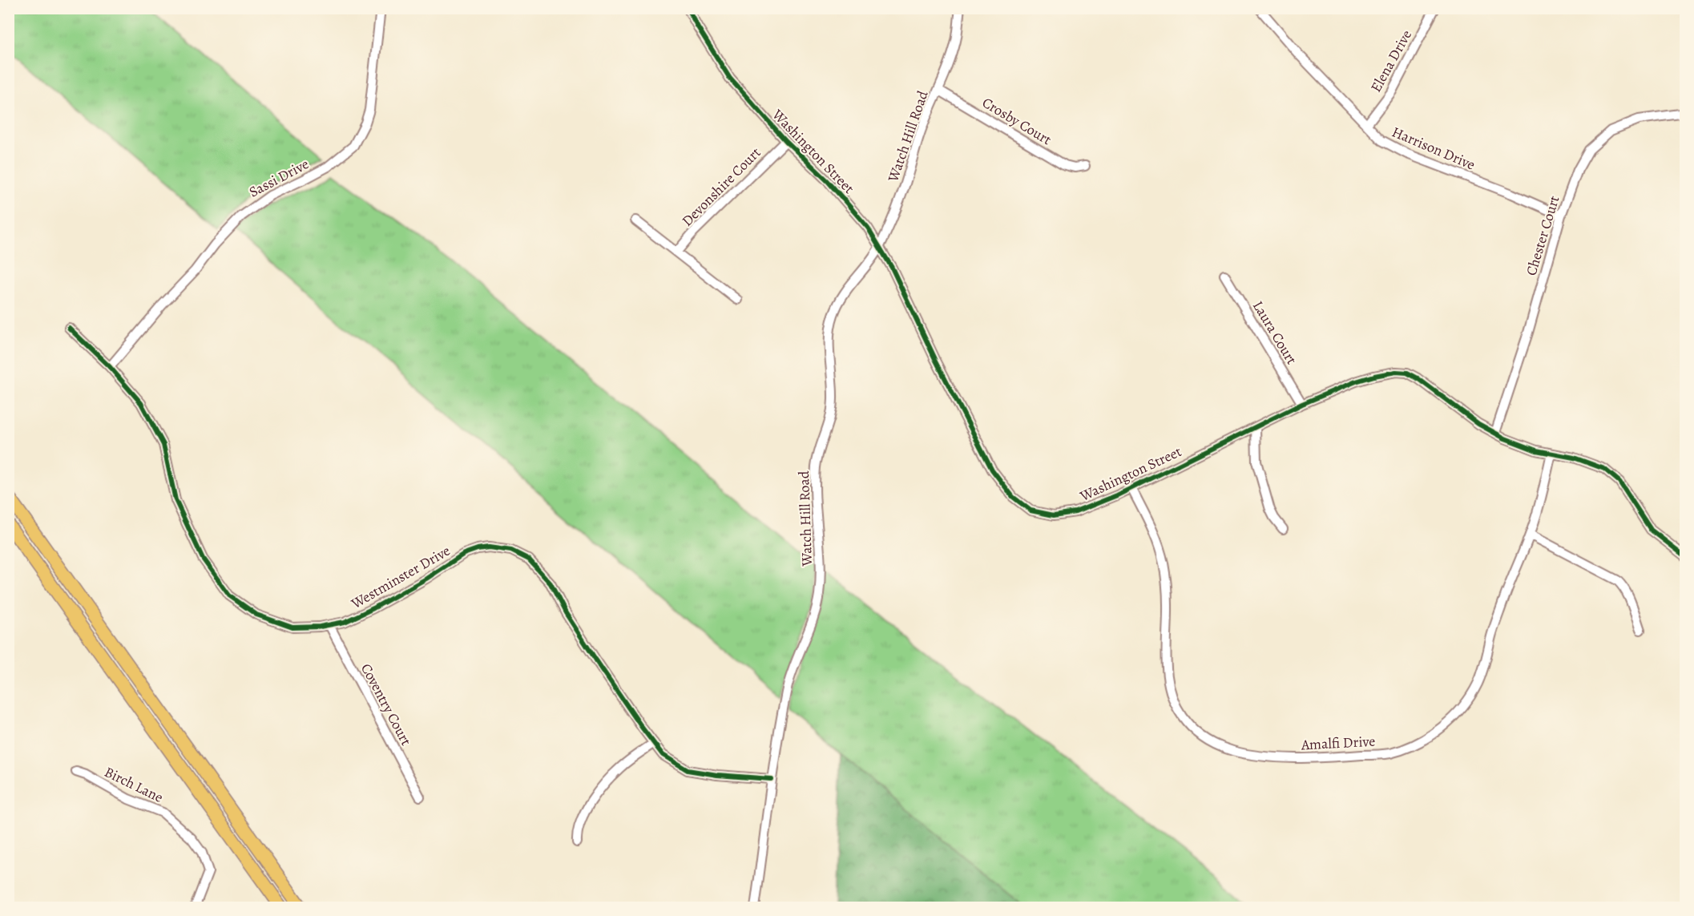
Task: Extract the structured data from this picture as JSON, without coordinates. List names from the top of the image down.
{
  "streets": {
    "street": [
      "Elena Drive",
      "Crosby Court",
      "Watch Hill Road",
      "Harrison Drive",
      "Washington Street",
      "Sassi Drive",
      "Devonshire Court",
      "Chester Court",
      "Laura Court",
      "Westminster Drive",
      "Coventry Court",
      "Amalfi Drive",
      "Birch Lane"
    ]
  },
  "crossings": [
    ["Elena Drive", "Harrison Drive"],
    ["Crosby Court", "Watch Hill Road"],
    ["Watch Hill Road", "Washington Street"],
    ["Watch Hill Road", "Westminster Drive"],
    ["Harrison Drive", "Chester Court"],
    ["Washington Street", "Devonshire Court"],
    ["Washington Street", "Chester Court"],
    ["Washington Street", "Laura Court"],
    ["Washington Street", "Amalfi Drive"],
    ["Sassi Drive", "Westminster Drive"],
    ["Westminster Drive", "Coventry Court"]
  ]
}
